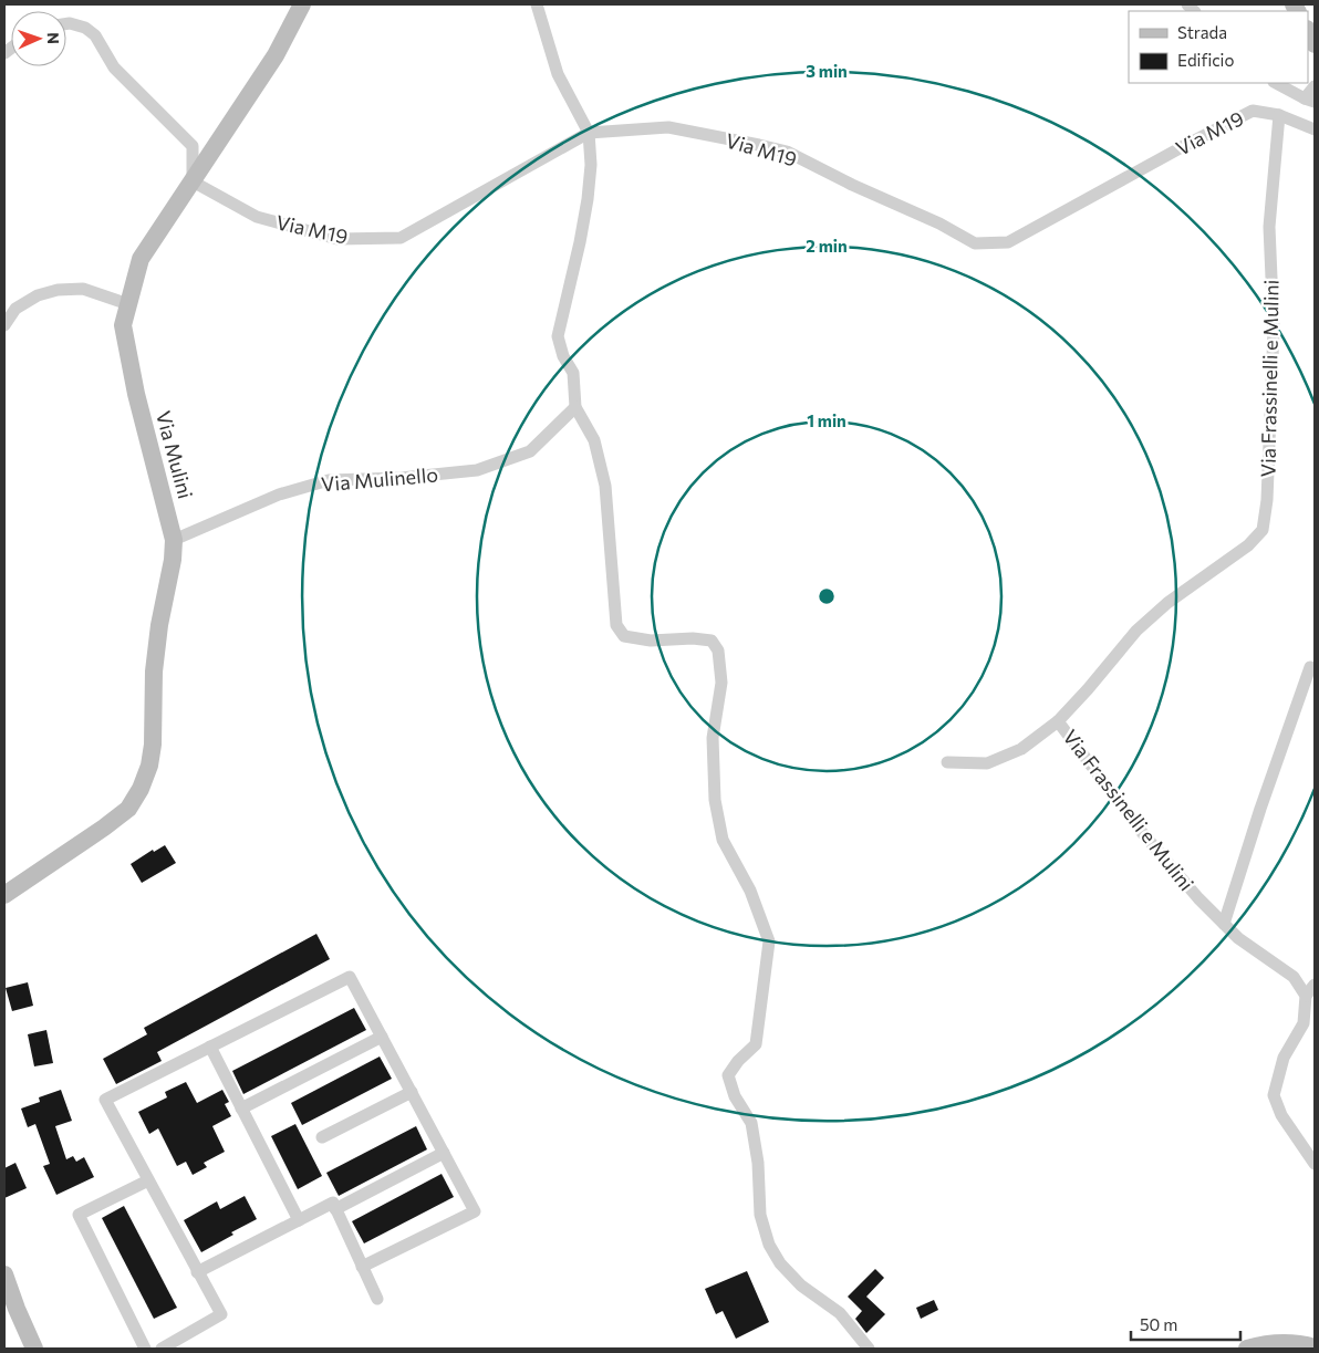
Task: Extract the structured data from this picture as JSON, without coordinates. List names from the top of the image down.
{
  "streets": {
    "street": [
      "Via M19",
      "Via Frassinelli e Mulini",
      "Via Mulini",
      "Via Mulinello"
    ]
  },
  "crossings": [
    ["Via M19", "Via Frassinelli e Mulini"],
    ["Via M19", "Via Mulini"],
    ["Via Mulini", "Via Mulinello"]
  ],
  "legend": ["Strada", "Edificio"],
  "scale_bar": "50 m",
  "north": "right",
  "rings": ["3 min", "2 min", "1 min"]
}
